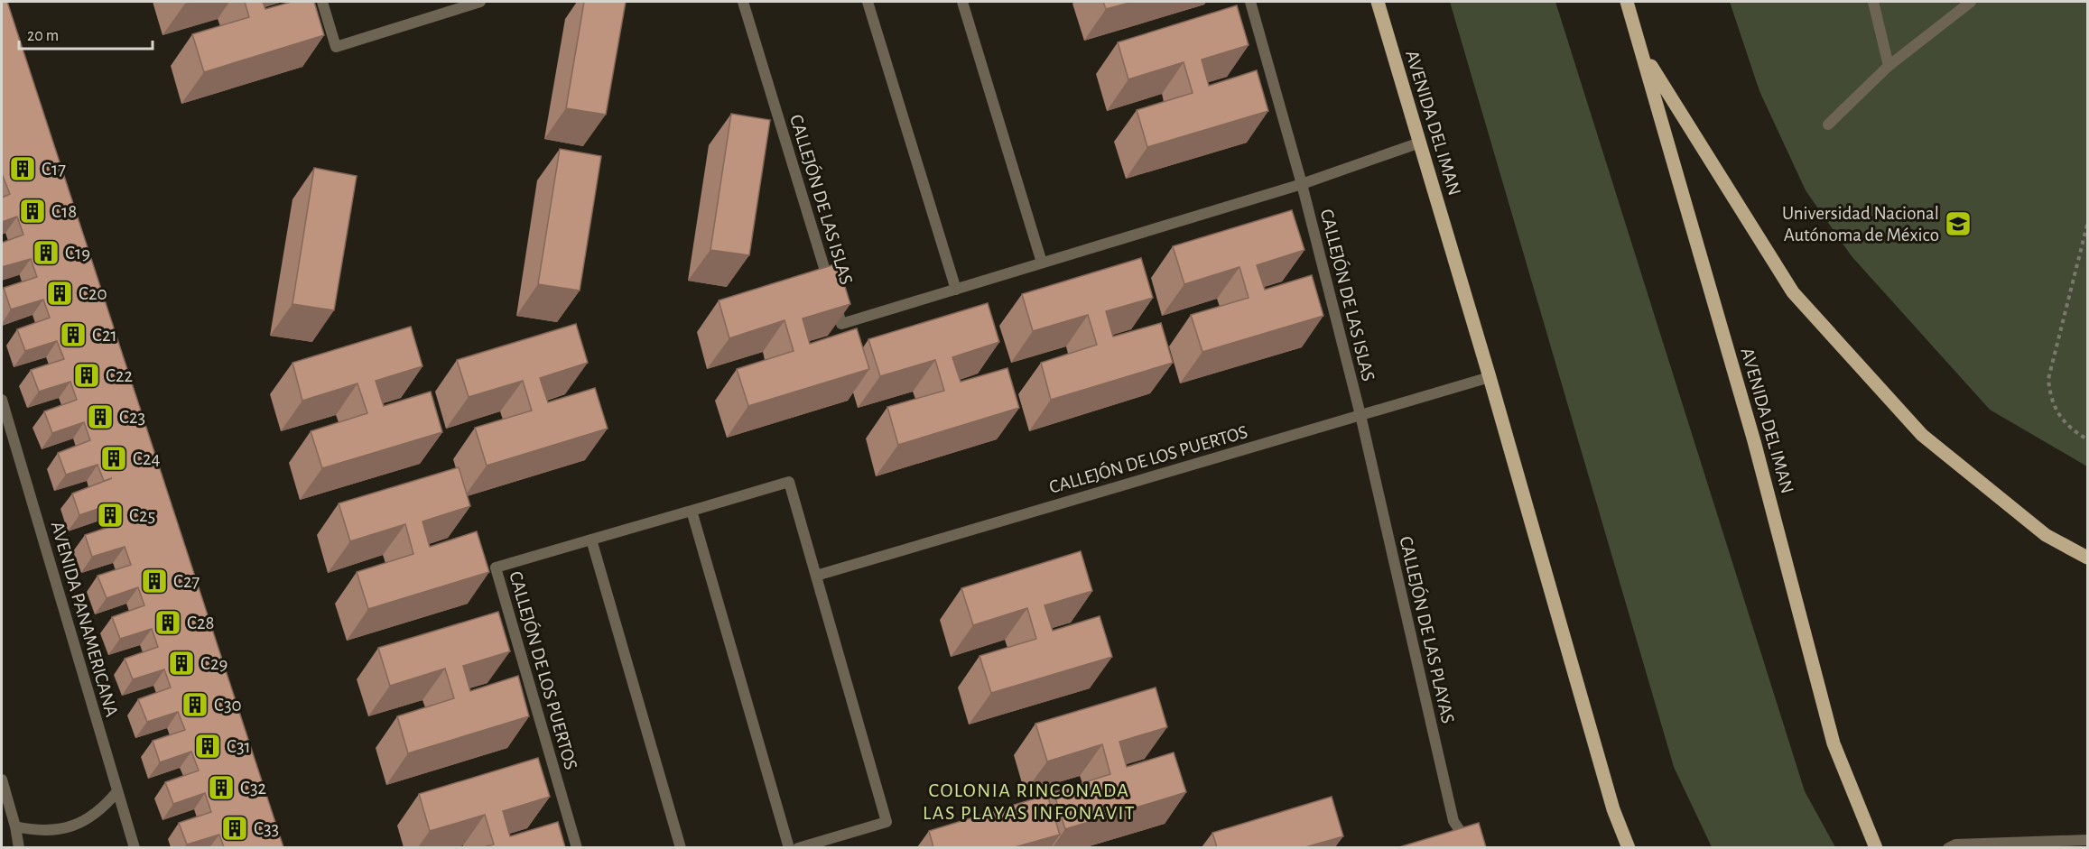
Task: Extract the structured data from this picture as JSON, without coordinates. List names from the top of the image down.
{
  "streets": {
    "main road": ["AVENIDA DEL IMAN"],
    "street": [
      "CALLEJÓN DE LAS ISLAS",
      "CALLEJÓN DE LOS PUERTOS",
      "AVENIDA PANAMERICANA",
      "CALLEJÓN DE LAS PLAYAS"
    ]
  },
  "crossings": [
    ["AVENIDA DEL IMAN", "CALLEJÓN DE LAS ISLAS"],
    ["AVENIDA DEL IMAN", "CALLEJÓN DE LOS PUERTOS"],
    ["CALLEJÓN DE LAS ISLAS", "CALLEJÓN DE LOS PUERTOS"],
    ["CALLEJÓN DE LAS ISLAS", "CALLEJÓN DE LAS PLAYAS"],
    ["CALLEJÓN DE LOS PUERTOS", "CALLEJÓN DE LAS PLAYAS"]
  ],
  "districts": ["COLONIA RINCONADA LAS PLAYAS INFONAVIT"],
  "places": {
    "building": [
      "C17",
      "C18",
      "C19",
      "C20",
      "C21",
      "C22",
      "C23",
      "C24",
      "C25",
      "C27",
      "C28",
      "C29",
      "C30",
      "C31",
      "C32",
      "C33"
    ],
    "school or university": ["Universidad Nacional Autónoma de México"]
  },
  "scale_bar": "20 m"
}
